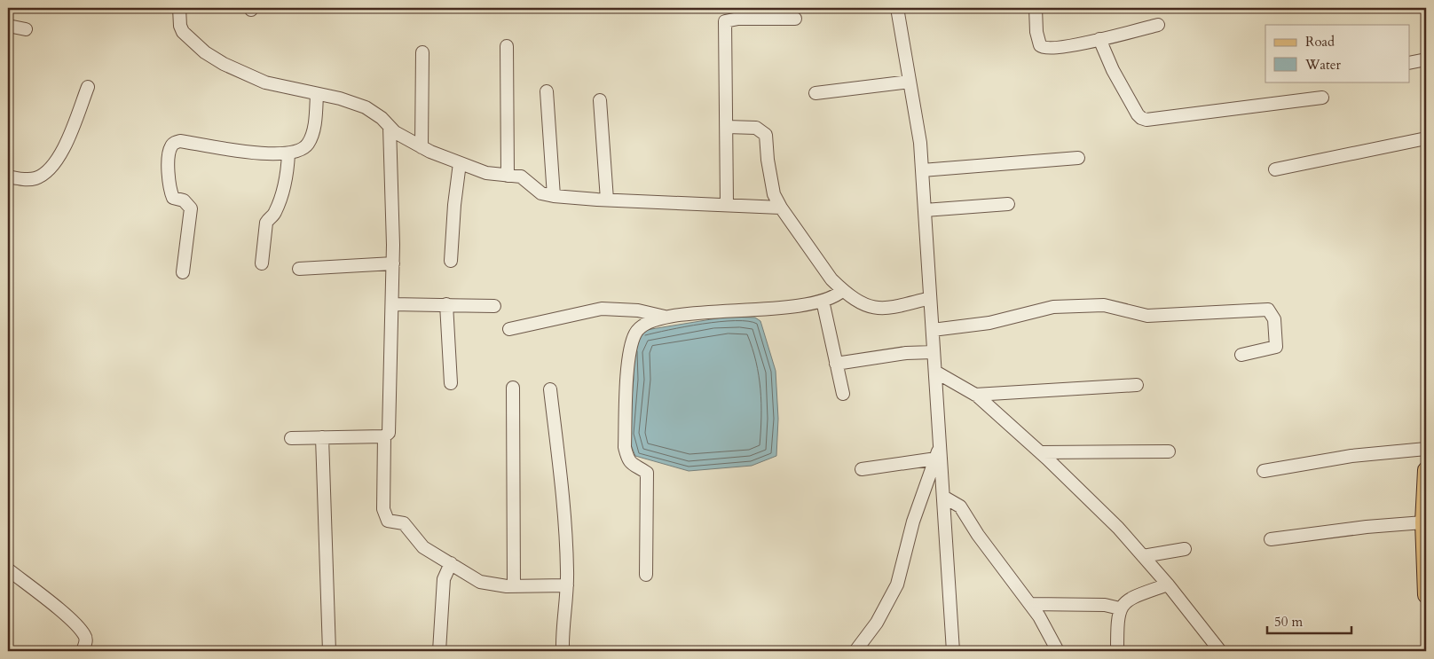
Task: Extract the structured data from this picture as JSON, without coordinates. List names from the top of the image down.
{
  "legend": ["Road", "Water"],
  "scale_bar": "50 m"
}
